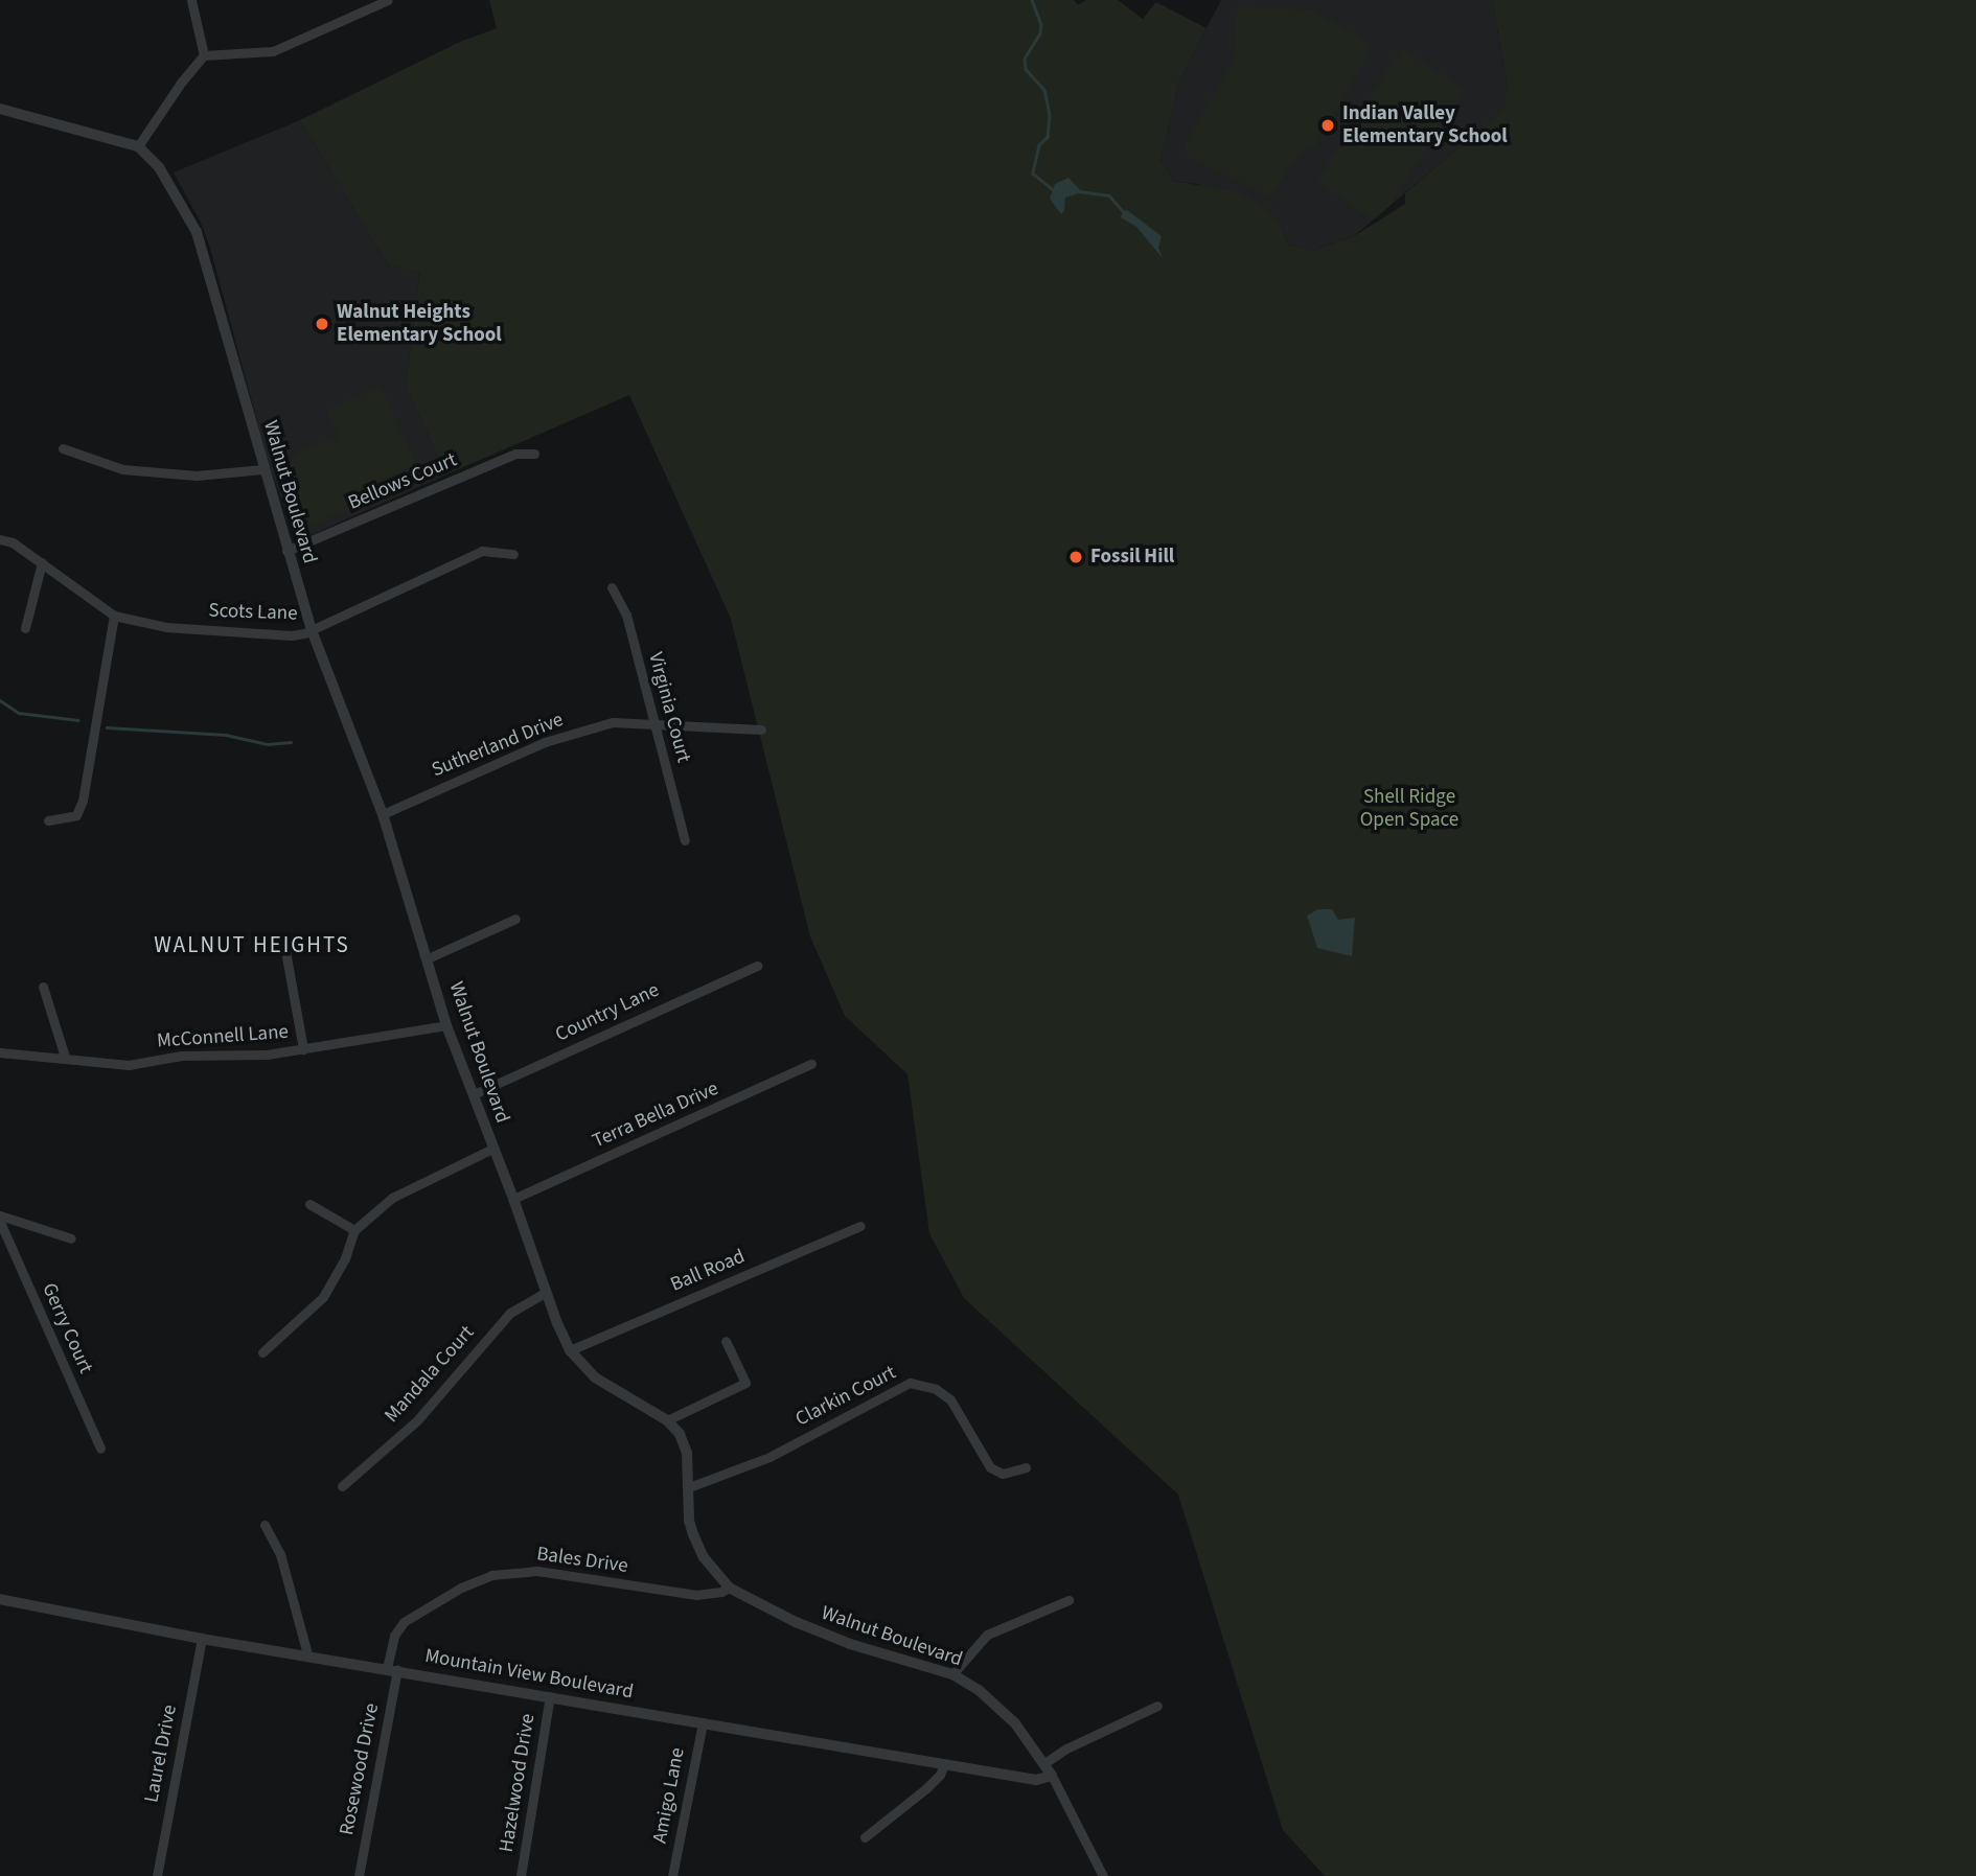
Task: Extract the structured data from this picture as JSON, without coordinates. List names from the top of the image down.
{
  "streets": {
    "street": [
      "Bellows Court",
      "Walnut Boulevard",
      "Scots Lane",
      "Virginia Court",
      "Sutherland Drive",
      "Country Lane",
      "McConnell Lane",
      "Terra Bella Drive",
      "Ball Road",
      "Gerry Court",
      "Mandala Court",
      "Clarkin Court",
      "Bales Drive",
      "Mountain View Boulevard",
      "Laurel Drive",
      "Rosewood Drive",
      "Hazelwood Drive",
      "Amigo Lane"
    ]
  },
  "crossings": [
    ["Bellows Court", "Walnut Boulevard"],
    ["Walnut Boulevard", "Scots Lane"],
    ["Walnut Boulevard", "Sutherland Drive"],
    ["Walnut Boulevard", "Country Lane"],
    ["Walnut Boulevard", "McConnell Lane"],
    ["Walnut Boulevard", "Terra Bella Drive"],
    ["Walnut Boulevard", "Ball Road"],
    ["Walnut Boulevard", "Mandala Court"],
    ["Walnut Boulevard", "Clarkin Court"],
    ["Walnut Boulevard", "Bales Drive"],
    ["Walnut Boulevard", "Mountain View Boulevard"],
    ["Virginia Court", "Sutherland Drive"],
    ["Bales Drive", "Mountain View Boulevard"],
    ["Bales Drive", "Rosewood Drive"],
    ["Mountain View Boulevard", "Laurel Drive"],
    ["Mountain View Boulevard", "Rosewood Drive"],
    ["Mountain View Boulevard", "Hazelwood Drive"],
    ["Mountain View Boulevard", "Amigo Lane"]
  ],
  "districts": ["WALNUT HEIGHTS"],
  "parks": ["Shell Ridge Open Space"],
  "places": ["Indian Valley Elementary School", "Walnut Heights Elementary School", "Fossil Hill"]
}
